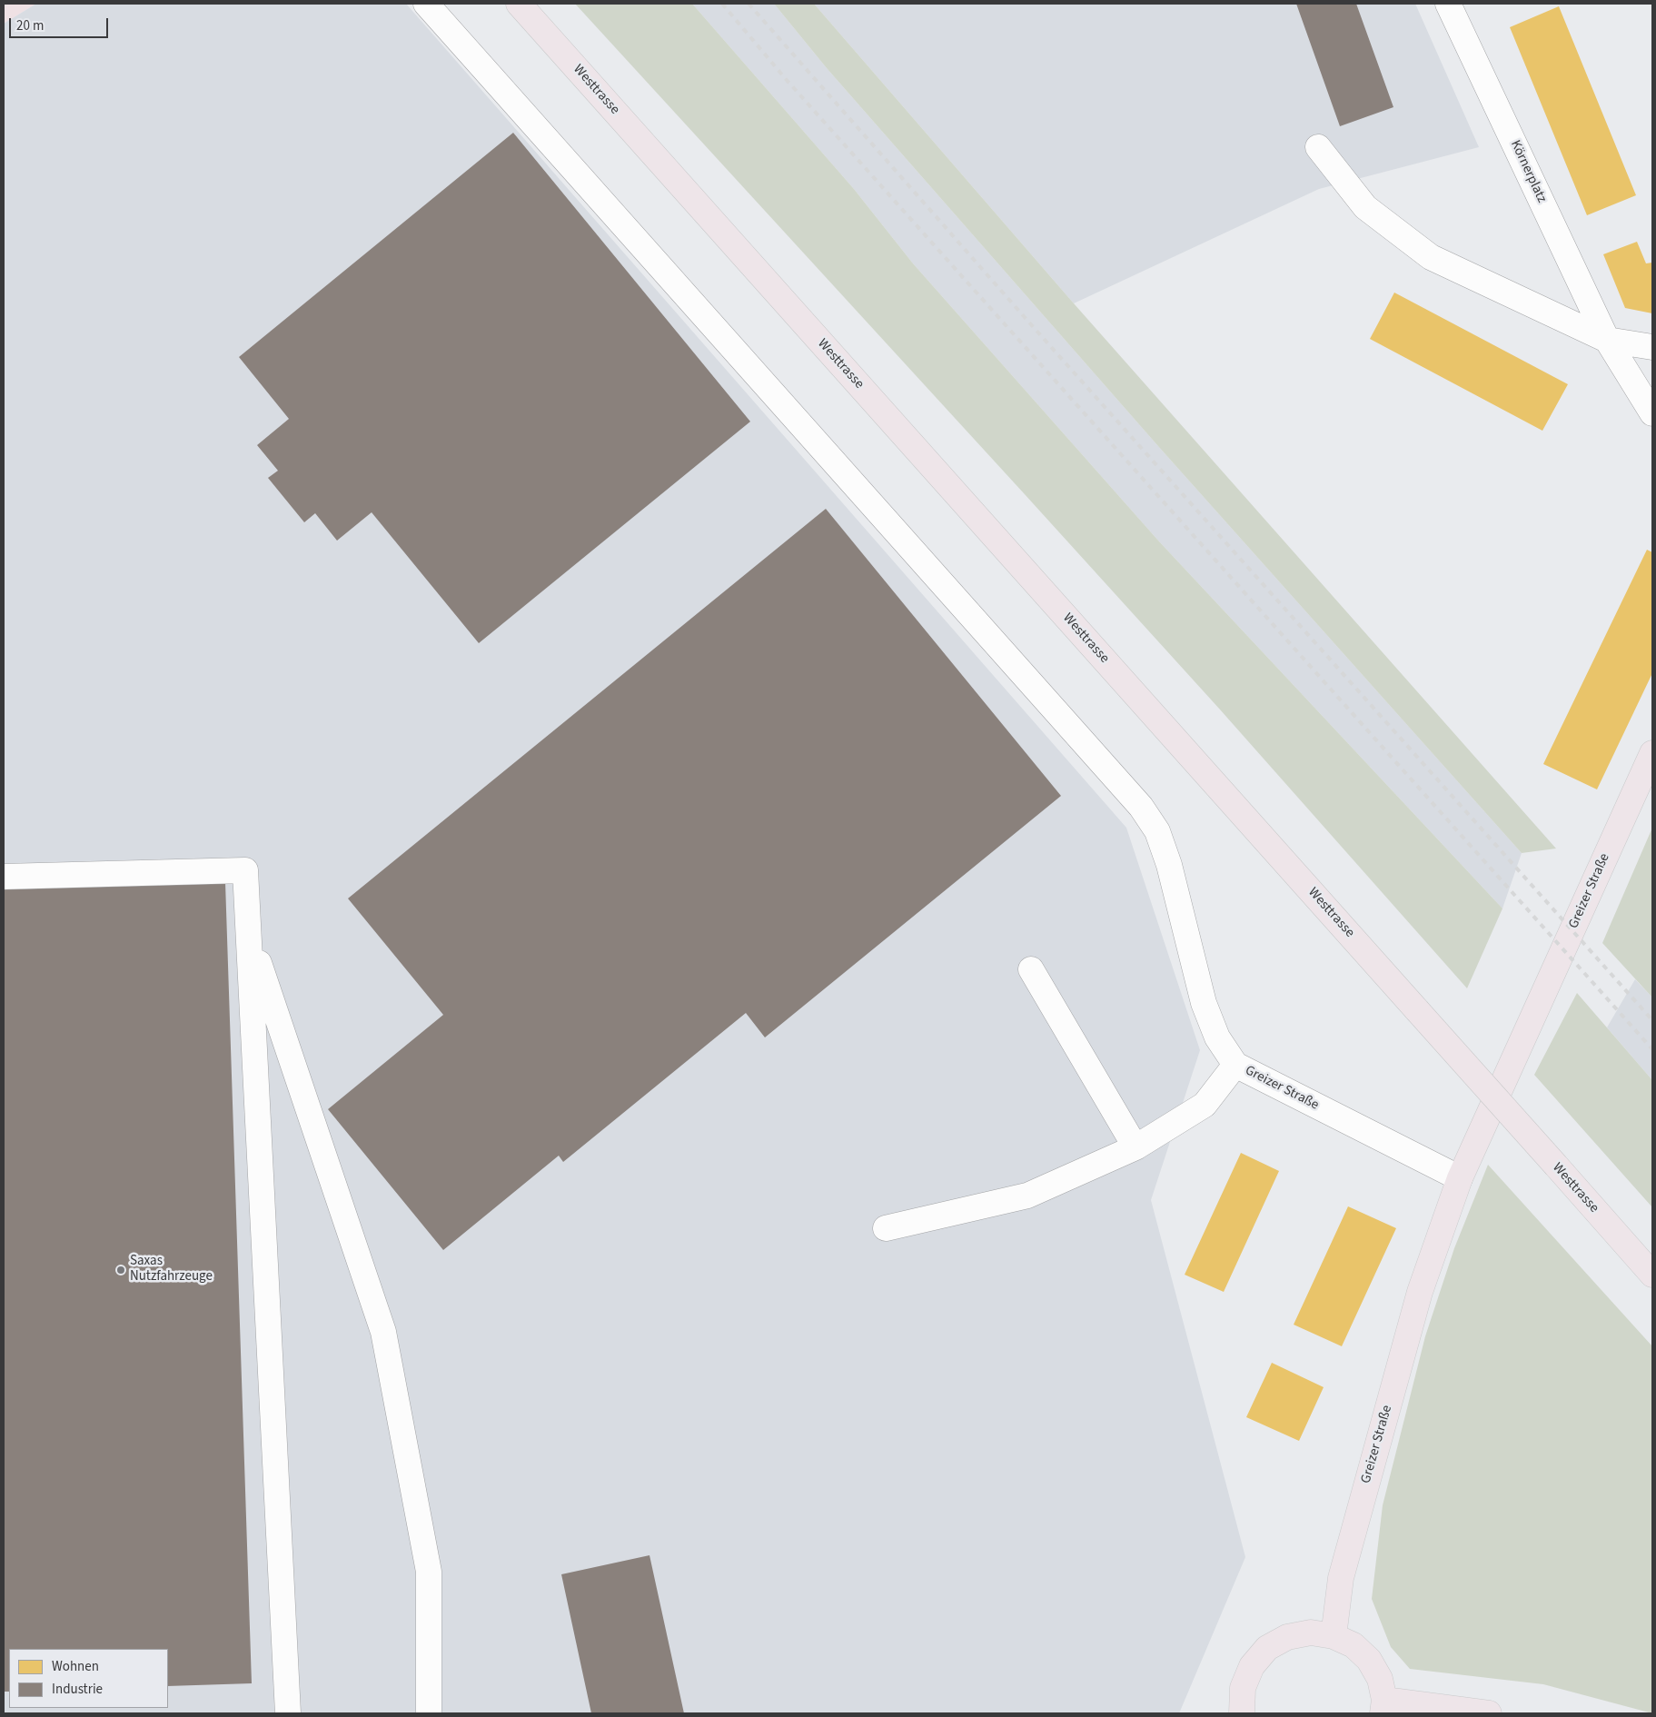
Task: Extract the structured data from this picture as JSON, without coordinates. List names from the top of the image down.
{
  "streets": {
    "main road": ["Westtrasse", "Greizer Straße"],
    "street": ["Körnerplatz"]
  },
  "places": ["Saxas Nutzfahrzeuge"],
  "legend": ["Wohnen", "Industrie"],
  "scale_bar": "20 m"
}
